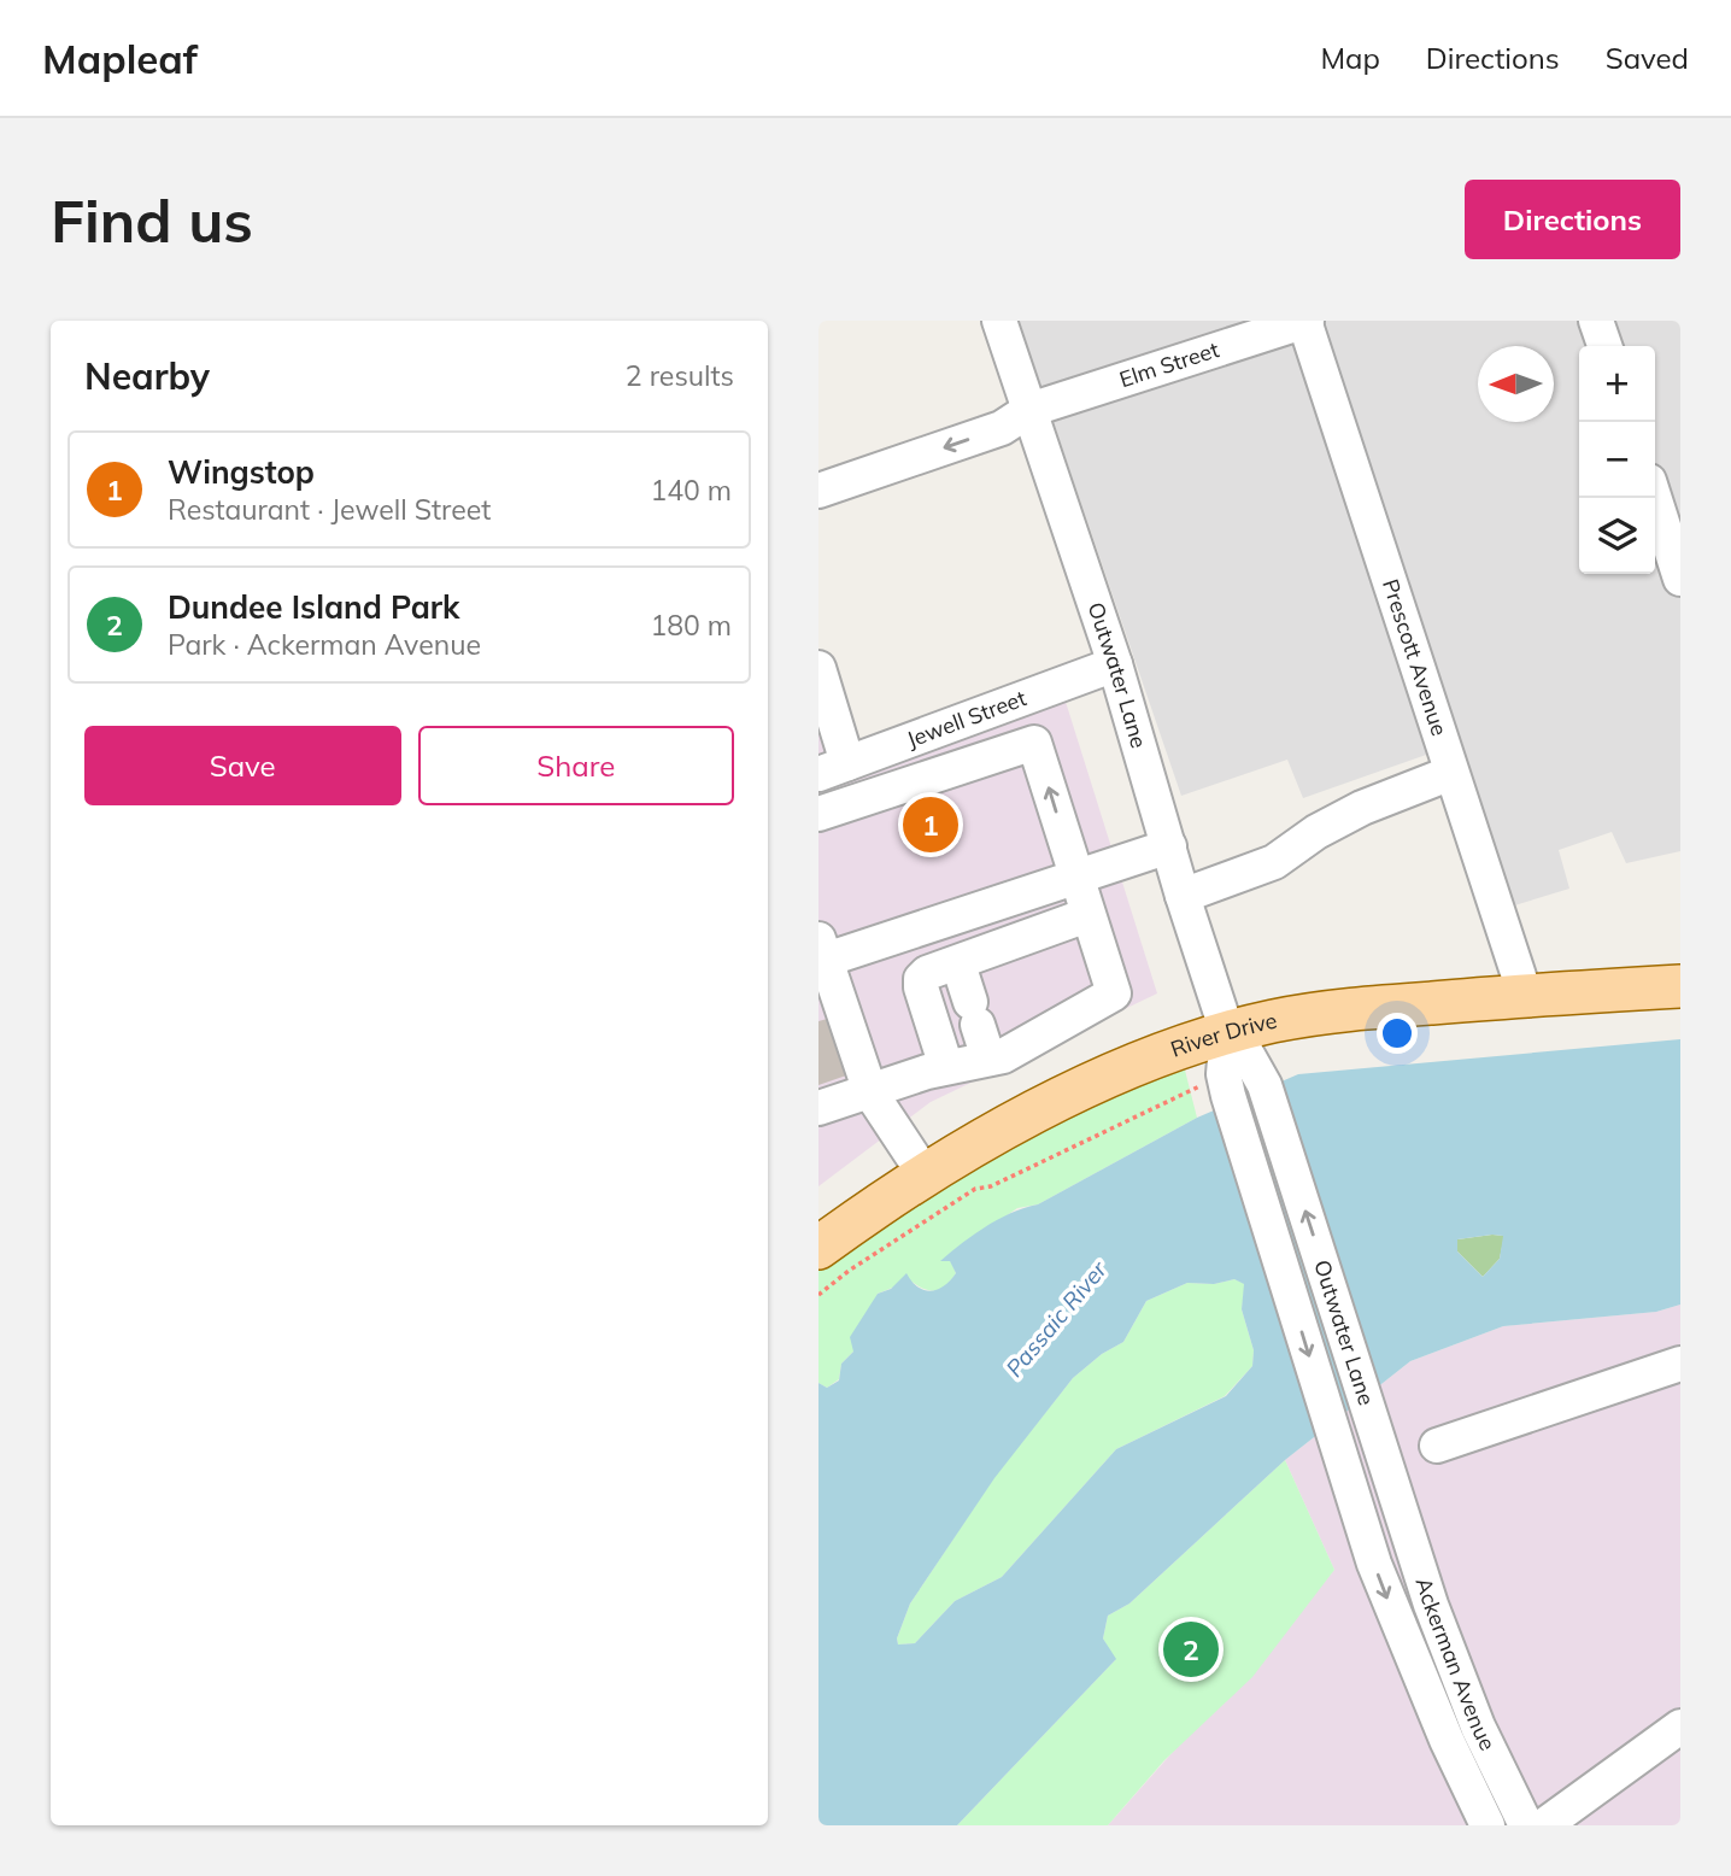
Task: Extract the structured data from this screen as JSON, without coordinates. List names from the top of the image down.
{
  "streets": {
    "main road": ["River Drive"],
    "street": [
      "Elm Street",
      "Prescott Avenue",
      "Outwater Lane",
      "Jewell Street",
      "Ackerman Avenue"
    ]
  },
  "crossings": [
    ["Elm Street", "Prescott Avenue"],
    ["Elm Street", "Outwater Lane"],
    ["Prescott Avenue", "River Drive"],
    ["Outwater Lane", "Jewell Street"],
    ["Outwater Lane", "River Drive"],
    ["Outwater Lane", "Ackerman Avenue"]
  ],
  "one_way": ["Elm Street"],
  "water": ["Passaic River"],
  "north": "left",
  "page": {
    "header": "Mapleaf",
    "nav": ["Map", "Directions", "Saved"],
    "buttons": [
      "Directions",
      ["Save", "Share"]
    ],
    "title": "Find us",
    "heading": ["Nearby", "2 results"],
    "map_buttons": ["+", "−"],
    "list": [
      {
        "mark": "1",
        "name": "Wingstop",
        "note": "Restaurant · Jewell Street",
        "value": "140 m"
      },
      {
        "mark": "2",
        "name": "Dundee Island Park",
        "note": "Park · Ackerman Avenue",
        "value": "180 m"
      }
    ],
    "pins": ["1", "2"]
  }
}
